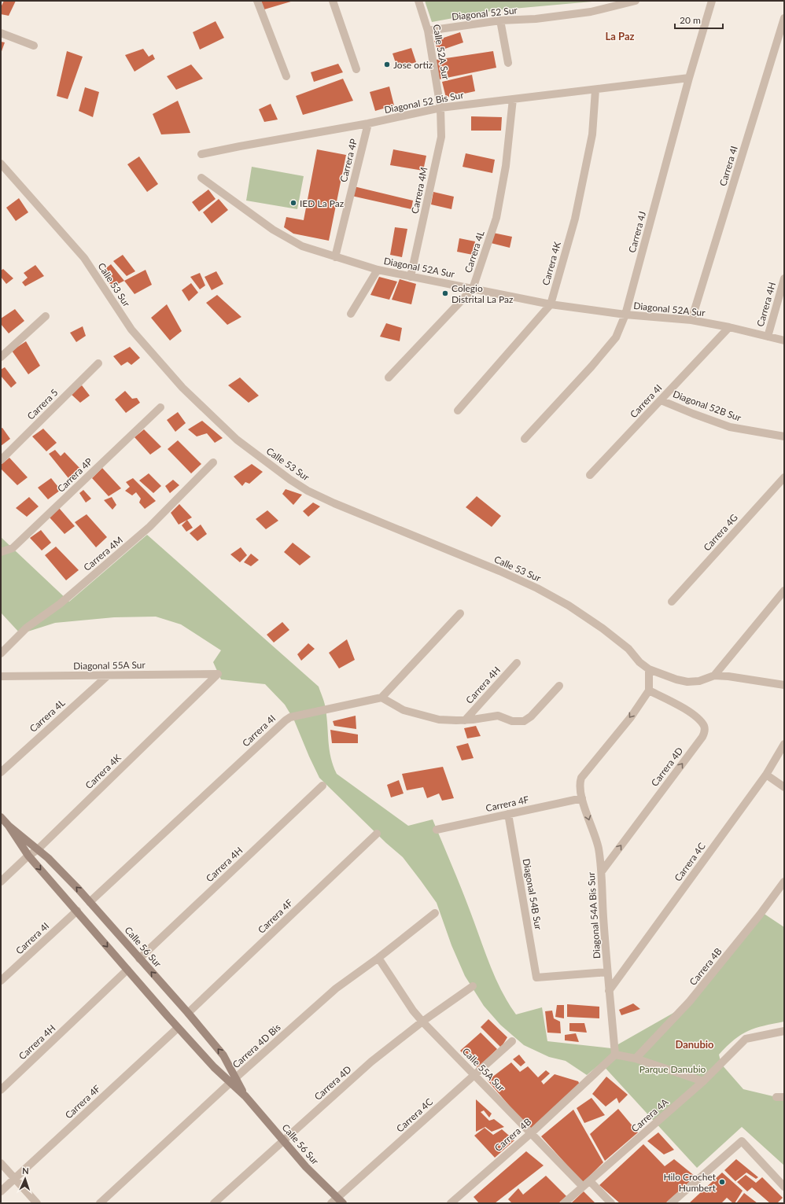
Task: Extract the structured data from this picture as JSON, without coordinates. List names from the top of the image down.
{
  "streets": {
    "street": [
      "Diagonal 52 Sur",
      "Calle 52A Sur",
      "Diagonal 52 Bis Sur",
      "Carrera 4P",
      "Carrera 4I",
      "Carrera 4M",
      "Carrera 4J",
      "Carrera 4L",
      "Carrera 4K",
      "Diagonal 52A Sur",
      "Calle 53 Sur",
      "Carrera 4H",
      "Carrera 5",
      "Diagonal 52B Sur",
      "Carrera 4G",
      "Diagonal 55A Sur",
      "Carrera 4D",
      "Carrera 4F",
      "Carrera 4C",
      "Diagonal 54B Sur",
      "Diagonal 54A Bis Sur",
      "Calle 56 Sur",
      "Carrera 4B",
      "Carrera 4D Bis",
      "Calle 55A Sur",
      "Carrera 4A"
    ]
  },
  "crossings": [
    ["Diagonal 52 Sur", "Calle 52A Sur"],
    ["Calle 52A Sur", "Diagonal 52 Bis Sur"],
    ["Calle 52A Sur", "Carrera 4M"],
    ["Diagonal 52 Bis Sur", "Carrera 4P"],
    ["Diagonal 52 Bis Sur", "Carrera 4M"],
    ["Diagonal 52 Bis Sur", "Carrera 4J"],
    ["Diagonal 52 Bis Sur", "Carrera 4L"],
    ["Diagonal 52 Bis Sur", "Carrera 4K"],
    ["Carrera 4P", "Diagonal 52A Sur"],
    ["Carrera 4I", "Diagonal 52A Sur"],
    ["Carrera 4I", "Diagonal 52B Sur"],
    ["Carrera 4I", "Calle 56 Sur"],
    ["Carrera 4M", "Diagonal 52A Sur"],
    ["Carrera 4J", "Diagonal 52A Sur"],
    ["Carrera 4L", "Diagonal 52A Sur"],
    ["Carrera 4L", "Diagonal 55A Sur"],
    ["Carrera 4K", "Diagonal 52A Sur"],
    ["Carrera 4K", "Diagonal 55A Sur"],
    ["Carrera 4K", "Calle 56 Sur"],
    ["Diagonal 52A Sur", "Carrera 4H"],
    ["Carrera 4H", "Calle 56 Sur"],
    ["Carrera 4D", "Diagonal 54A Bis Sur"],
    ["Carrera 4D", "Calle 56 Sur"],
    ["Carrera 4D", "Calle 55A Sur"],
    ["Carrera 4F", "Diagonal 54B Sur"],
    ["Carrera 4F", "Diagonal 54A Bis Sur"],
    ["Carrera 4F", "Calle 56 Sur"],
    ["Carrera 4C", "Diagonal 54A Bis Sur"],
    ["Carrera 4C", "Calle 56 Sur"],
    ["Carrera 4C", "Calle 55A Sur"],
    ["Diagonal 54B Sur", "Diagonal 54A Bis Sur"],
    ["Diagonal 54A Bis Sur", "Carrera 4B"],
    ["Calle 56 Sur", "Carrera 4D Bis"],
    ["Carrera 4B", "Calle 55A Sur"],
    ["Carrera 4D Bis", "Calle 55A Sur"],
    ["Calle 55A Sur", "Carrera 4A"]
  ],
  "one_way": ["Diagonal 54A Bis Sur"],
  "districts": ["La Paz", "Danubio"],
  "parks": ["Parque Danubio"],
  "places": [
    "Jose ortiz",
    "IED La Paz",
    "Colegio Distrital La Paz",
    "Hilo Crochet Humbert"
  ],
  "scale_bar": "20 m",
  "north": "top"
}
